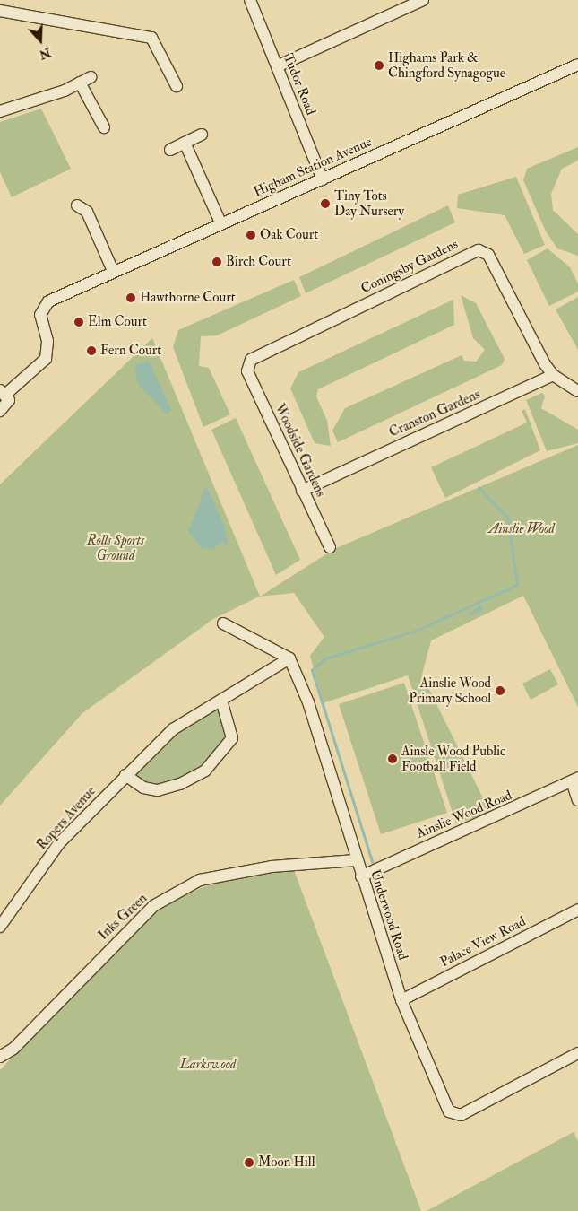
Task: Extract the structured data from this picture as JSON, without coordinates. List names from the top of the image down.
{
  "streets": {
    "street": [
      "Tudor Road",
      "Higham Station Avenue",
      "Coningsby Gardens",
      "Cranston Gardens",
      "Woodside Gardens",
      "Ainslie Wood Road",
      "Ropers Avenue",
      "Underwood Road",
      "Inks Green",
      "Palace View Road"
    ]
  },
  "crossings": [
    ["Tudor Road", "Higham Station Avenue"],
    ["Coningsby Gardens", "Cranston Gardens"],
    ["Coningsby Gardens", "Woodside Gardens"],
    ["Cranston Gardens", "Woodside Gardens"],
    ["Ainslie Wood Road", "Underwood Road"],
    ["Ropers Avenue", "Underwood Road"],
    ["Underwood Road", "Inks Green"],
    ["Underwood Road", "Palace View Road"]
  ],
  "parks": ["Ainslie Wood", "Rolls Sports Ground", "Larkswood"],
  "places": [
    "Highams Park & Chingford Synagogue",
    "Tiny Tots Day Nursery",
    "Oak Court",
    "Birch Court",
    "Hawthorne Court",
    "Elm Court",
    "Fern Court",
    "Ainslie Wood Primary School",
    "Ainsle Wood Public Football Field",
    "Moon Hill"
  ],
  "north": "bottom"
}
